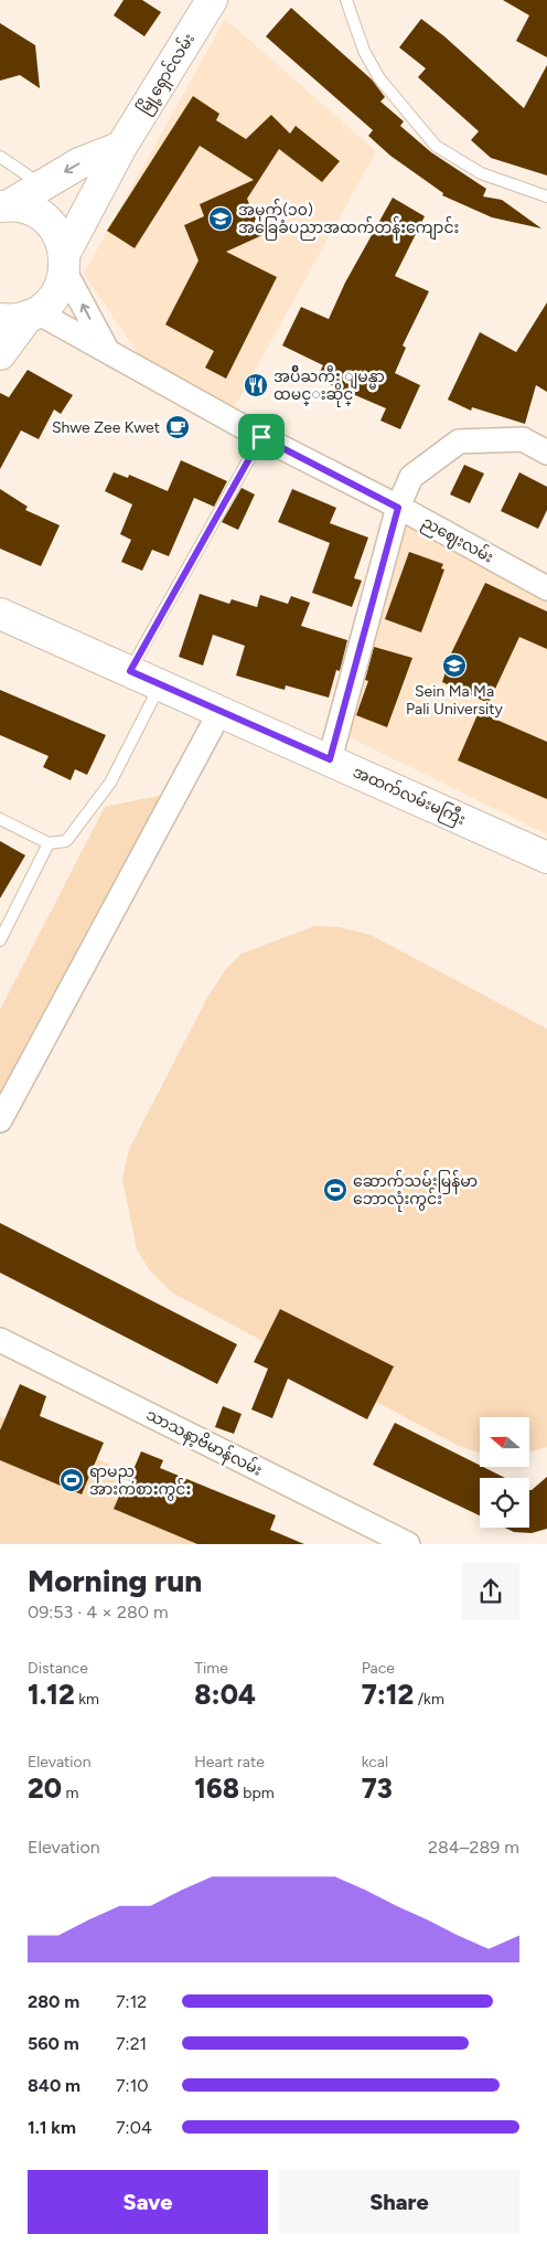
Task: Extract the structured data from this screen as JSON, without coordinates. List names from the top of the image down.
{
  "streets": {
    "main road": ["မြို့ရှောင်လမ်း", "အထက်လမ်းမကြီး"],
    "street": ["ညဈေးလမ်း", "သာသနာ့ဗိမာန်လမ်း"]
  },
  "crossings": [
    ["မြို့ရှောင်လမ်း", "ညဈေးလမ်း"]
  ],
  "places": {
    "school or university": ["အမှတ်(၁၀) အခြေခံပညာအထက်တန်းကျောင်း", "Sein Ma Ma Pali University"],
    "restaurant": ["အပ်ိဳႀကီး ျမန္မာ ထမင္းဆိုင္"],
    "cafe": ["Shwe Zee Kwet"],
    "sports": ["ဆောက်သမ်းမြန်မာ ဘောလုံးကွင်း", "ရာမည အားကစားကွင်း"]
  },
  "north": "left",
  "page": {
    "heading": ["Morning run", "09:53 · 4 × 280 m"],
    "stats": [
      ["Distance", "1.12 km"],
      ["Time", "8:04"],
      ["Pace", "7:12 /km"],
      ["Elevation", "20 m"],
      ["Heart rate", "168 bpm"],
      ["kcal", "73"]
    ],
    "chart": ["Elevation", "284–289 m"],
    "list": [
      {
        "name": "280 m",
        "note": "7:12"
      },
      {
        "name": "560 m",
        "note": "7:21"
      },
      {
        "name": "840 m",
        "note": "7:10"
      },
      {
        "name": "1.1 km",
        "note": "7:04"
      }
    ],
    "buttons": ["Save", "Share"]
  }
}
